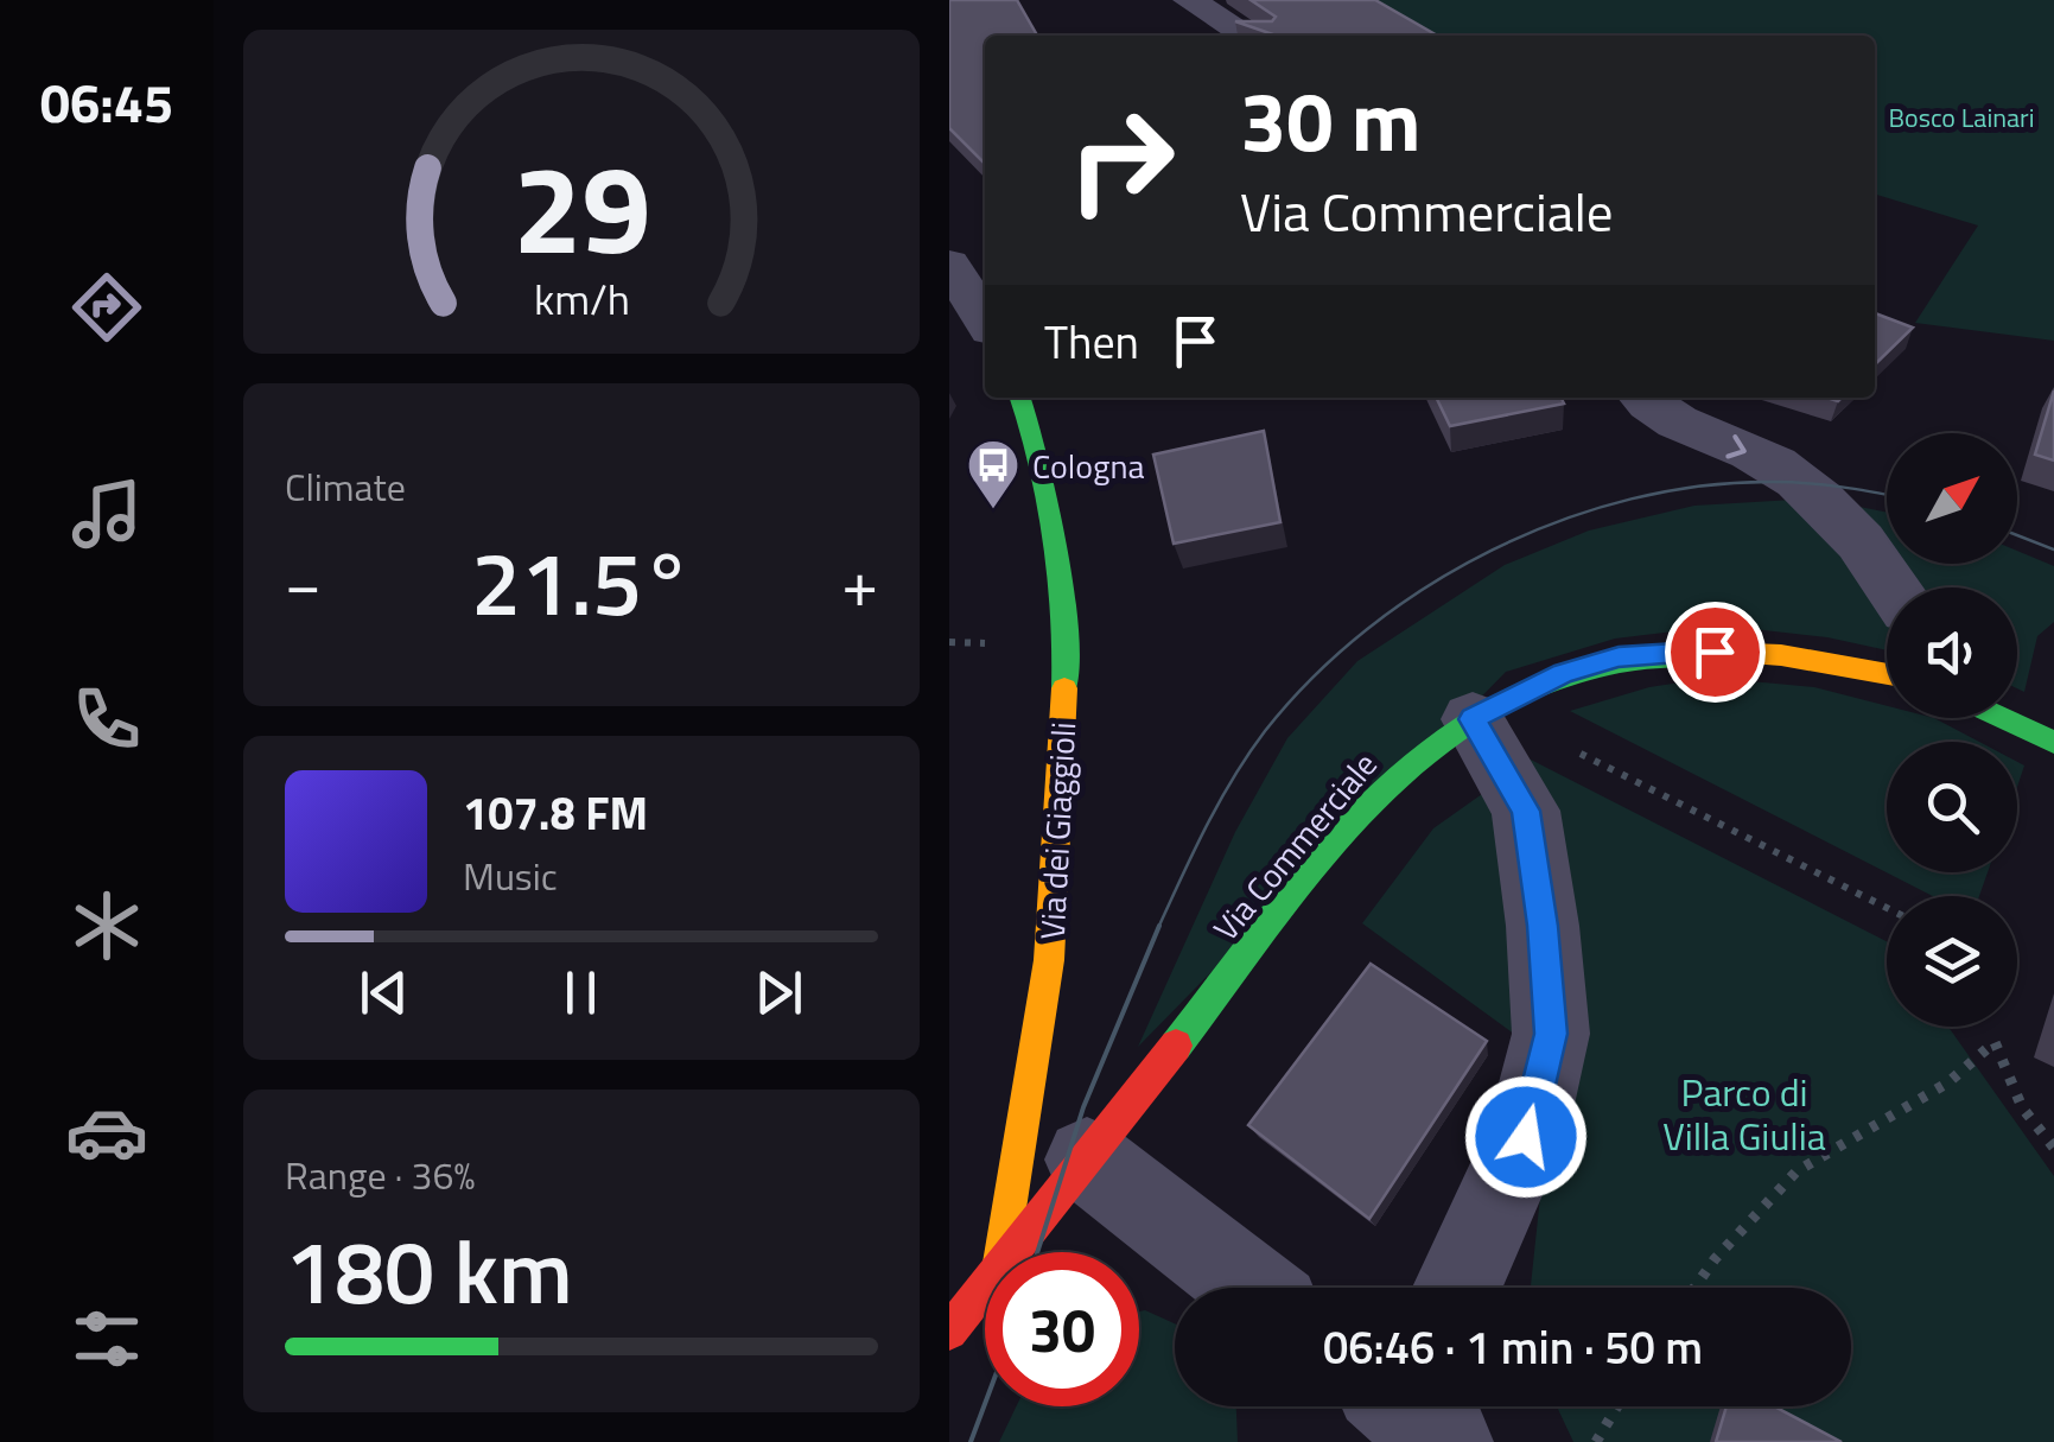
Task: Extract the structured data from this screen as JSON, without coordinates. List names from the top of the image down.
{
  "streets": {
    "main road": ["Via dei Giaggioli", "Via Commerciale"]
  },
  "parks": ["Bosco Lainari", "Parco di Villa Giulia"],
  "places": {
    "bus stop": ["Cologna"]
  },
  "north": "top right",
  "page": {
    "tabs": "06:45",
    "turn": ["30 m", "Via Commerciale"],
    "then": "Then",
    "tile": [
      "Climate",
      ["Range · 36%", "180 km"]
    ],
    "heat": ["−", "21.5°", "+"],
    "song": ["107.8 FM", "Music"],
    "limit": "30",
    "trip": "06:46 · 1 min · 50 m",
    "gauge": ["29", "km/h"]
  }
}
